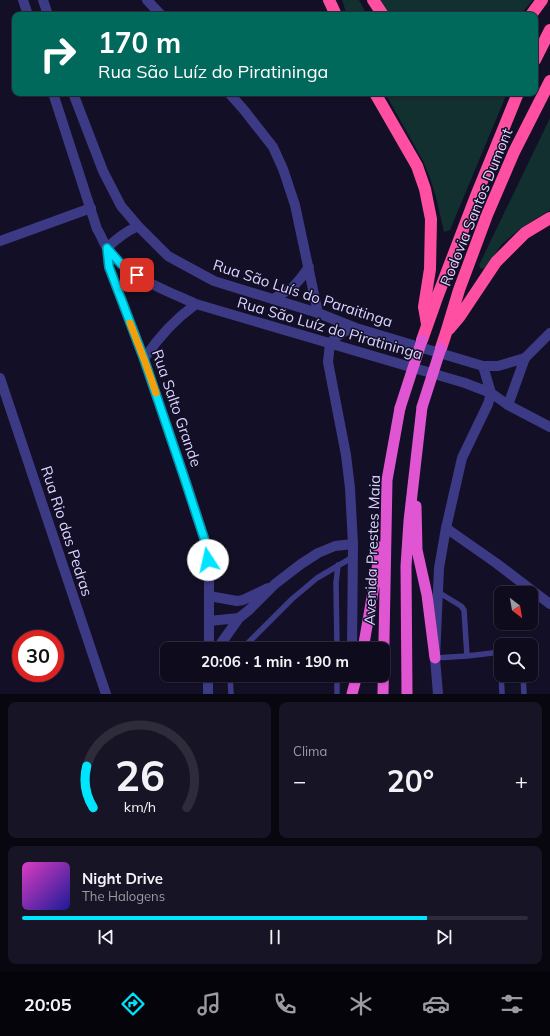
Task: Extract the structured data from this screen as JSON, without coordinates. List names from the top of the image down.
{
  "streets": {
    "highway": ["Rodovia Santos Dumont", "Avenida Prestes Maia"],
    "street": [
      "Rua São Luís do Paraitinga",
      "Rua São Luíz do Piratininga",
      "Rua Salto Grande",
      "Rua Rio das Pedras"
    ]
  },
  "crossings": [
    ["Rodovia Santos Dumont", "Avenida Prestes Maia"],
    ["Rua São Luíz do Piratininga", "Rua Salto Grande"]
  ],
  "north": "bottom right",
  "page": {
    "turn": ["170 m", "Rua São Luíz do Piratininga"],
    "limit": "30",
    "trip": "20:06 · 1 min · 190 m",
    "tile": "Clima",
    "heat": ["−", "20°", "+"],
    "song": ["Night Drive", "The Halogens"],
    "tabs": "20:05",
    "gauge": ["26", "km/h"]
  }
}
